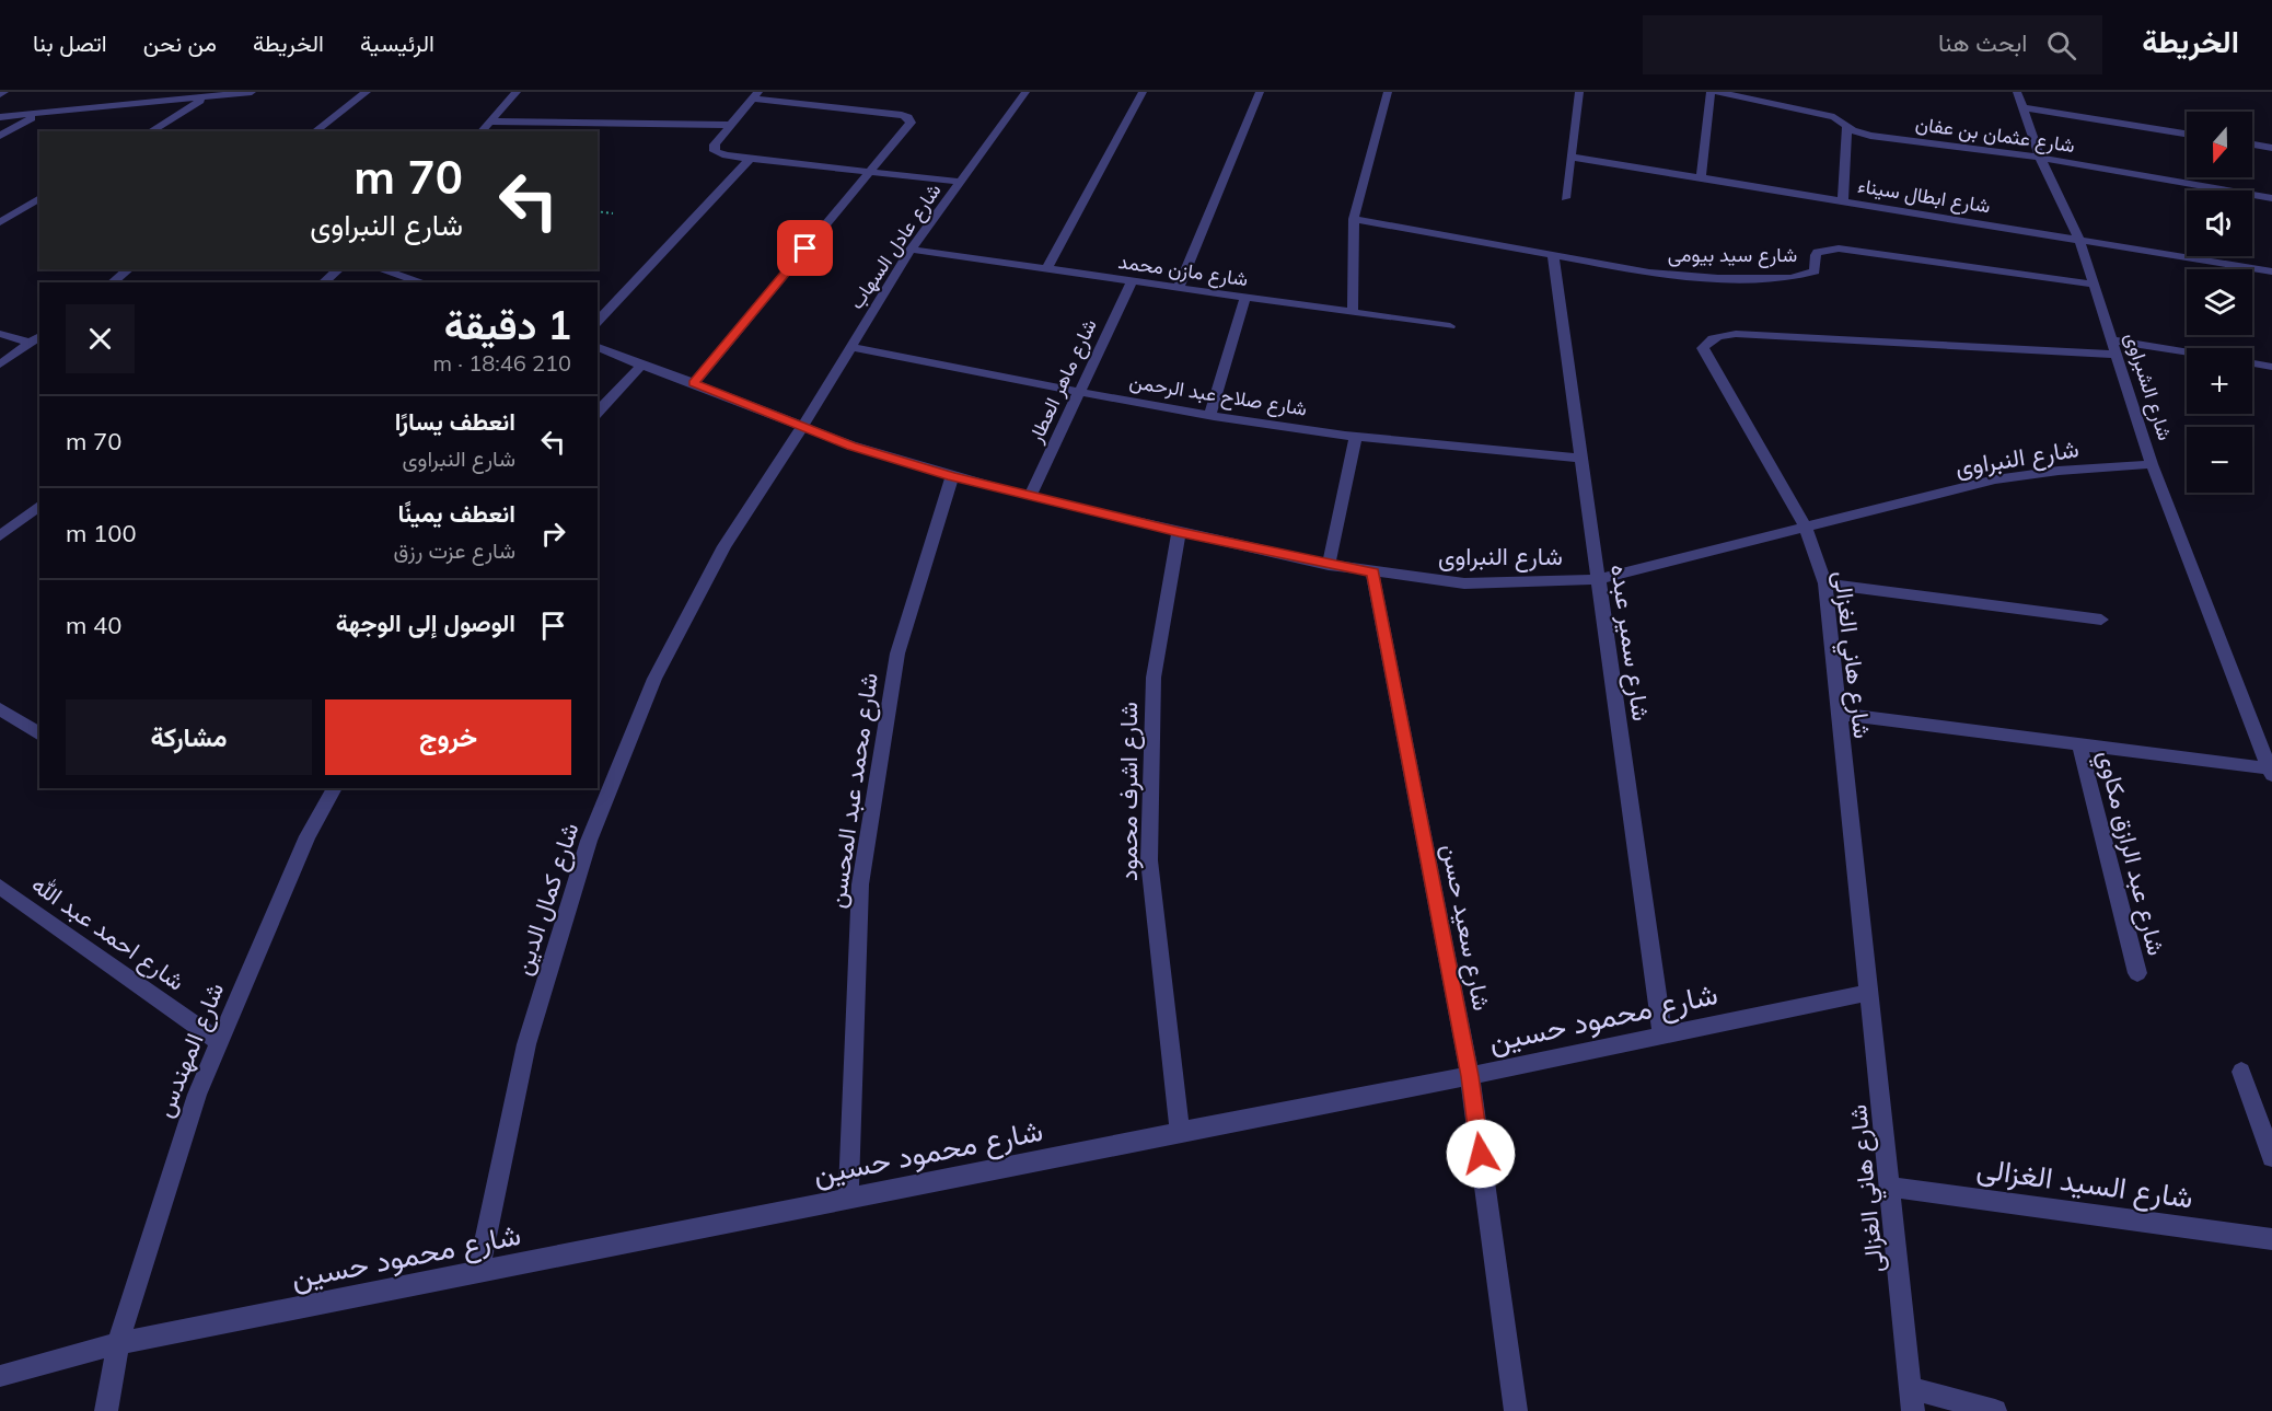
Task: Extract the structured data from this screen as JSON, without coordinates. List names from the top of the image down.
{
  "streets": {
    "street": [
      "شارع عثمان بن عفان",
      "شارع ابطال سيناء",
      "شارع عادل السهاب",
      "شارع سيد بيومى",
      "شارع مازن محمد",
      "شارع ماهر العطار",
      "شارع الشبراوى",
      "شارع صلاح عبد الرحمن",
      "شارع النبراوى",
      "شارع سمير عبده",
      "شارع هاني الغزالى",
      "شارع محمد عبد المحسن",
      "شارع اشرف محمود",
      "شارع عبد الرازق مكاوي",
      "شارع كمال الدين",
      "شارع سعيد حسن",
      "شارع احمد عبد الله",
      "شارع محمود حسين",
      "شارع المهندس",
      "شارع السيد الغزالى"
    ]
  },
  "crossings": [
    ["شارع عثمان بن عفان", "شارع الشبراوى"],
    ["شارع ابطال سيناء", "شارع الشبراوى"],
    ["شارع عادل السهاب", "شارع مازن محمد"],
    ["شارع عادل السهاب", "شارع صلاح عبد الرحمن"],
    ["شارع عادل السهاب", "شارع النبراوى"],
    ["شارع عادل السهاب", "شارع كمال الدين"],
    ["شارع سيد بيومى", "شارع الشبراوى"],
    ["شارع سيد بيومى", "شارع سمير عبده"],
    ["شارع مازن محمد", "شارع ماهر العطار"],
    ["شارع ماهر العطار", "شارع صلاح عبد الرحمن"],
    ["شارع ماهر العطار", "شارع النبراوى"],
    ["شارع الشبراوى", "شارع النبراوى"],
    ["شارع الشبراوى", "شارع هاني الغزالى"],
    ["شارع الشبراوى", "شارع عبد الرازق مكاوي"],
    ["شارع صلاح عبد الرحمن", "شارع سمير عبده"],
    ["شارع النبراوى", "شارع سمير عبده"],
    ["شارع النبراوى", "شارع هاني الغزالى"],
    ["شارع النبراوى", "شارع محمد عبد المحسن"],
    ["شارع النبراوى", "شارع اشرف محمود"],
    ["شارع النبراوى", "شارع كمال الدين"],
    ["شارع النبراوى", "شارع سعيد حسن"],
    ["شارع سمير عبده", "شارع محمود حسين"],
    ["شارع هاني الغزالى", "شارع محمود حسين"],
    ["شارع هاني الغزالى", "شارع السيد الغزالى"],
    ["شارع محمد عبد المحسن", "شارع محمود حسين"],
    ["شارع اشرف محمود", "شارع محمود حسين"],
    ["شارع كمال الدين", "شارع محمود حسين"],
    ["شارع سعيد حسن", "شارع محمود حسين"],
    ["شارع احمد عبد الله", "شارع المهندس"],
    ["شارع محمود حسين", "شارع المهندس"]
  ],
  "north": "bottom",
  "page": {
    "header": "الخريطة",
    "search": "ابحث هنا",
    "nav": [
      "الرئيسية",
      "الخريطة",
      "من نحن",
      "اتصل بنا"
    ],
    "map_buttons": ["+", "−"],
    "turn": ["70 m", "شارع النبراوى"],
    "heading": ["1 دقيقة", "210 m · 18:46"],
    "list": [
      {
        "name": "انعطف يسارًا",
        "note": "شارع النبراوى",
        "value": "70 m"
      },
      {
        "name": "انعطف يمينًا",
        "note": "شارع عزت رزق",
        "value": "100 m"
      },
      {
        "name": "الوصول إلى الوجهة",
        "value": "40 m"
      }
    ],
    "buttons": ["خروج", "مشاركة"]
  }
}
